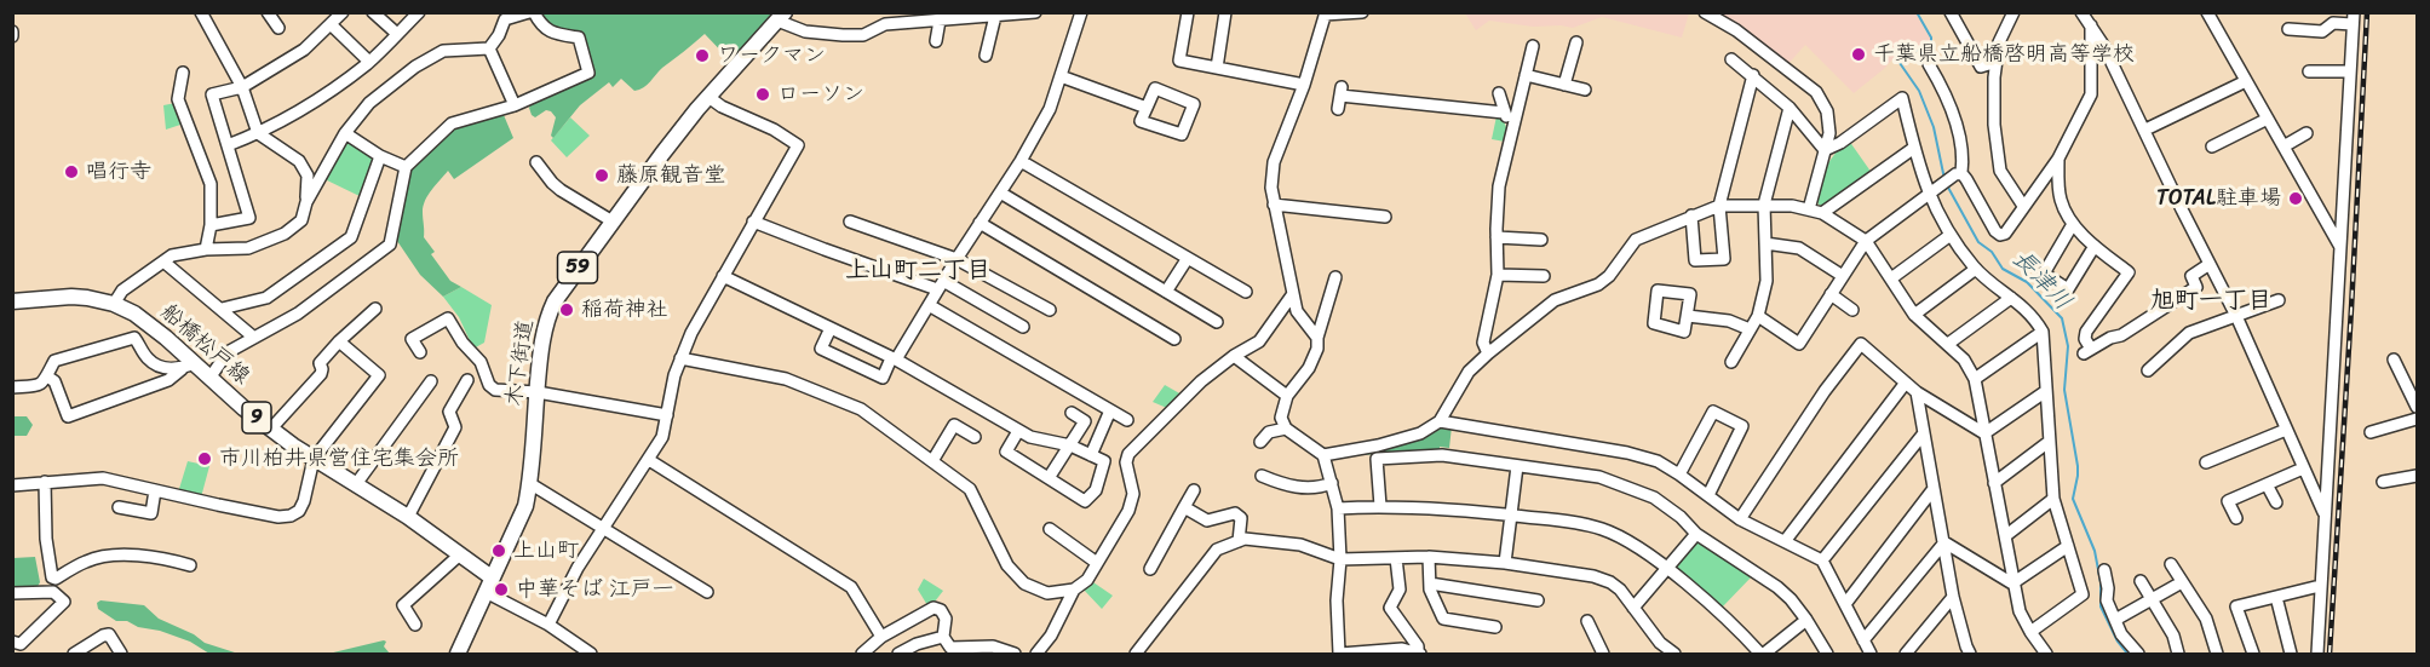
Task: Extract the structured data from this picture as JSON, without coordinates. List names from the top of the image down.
{
  "streets": {
    "main road": [
      "59",
      "船橋松戸線",
      "木下街道",
      "9"
    ]
  },
  "crossings": [
    ["船橋松戸線", "木下街道"]
  ],
  "districts": ["上山町二丁目", "旭町一丁目"],
  "water": ["長津川"],
  "places": [
    "千葉県立船橋啓明高等学校",
    "ワークマン",
    "ローソン",
    "唱行寺",
    "藤原観音堂",
    "TOTAL駐車場",
    "稲荷神社",
    "市川柏井県営住宅集会所",
    "上山町",
    "中華そば 江戸一"
  ]
}
